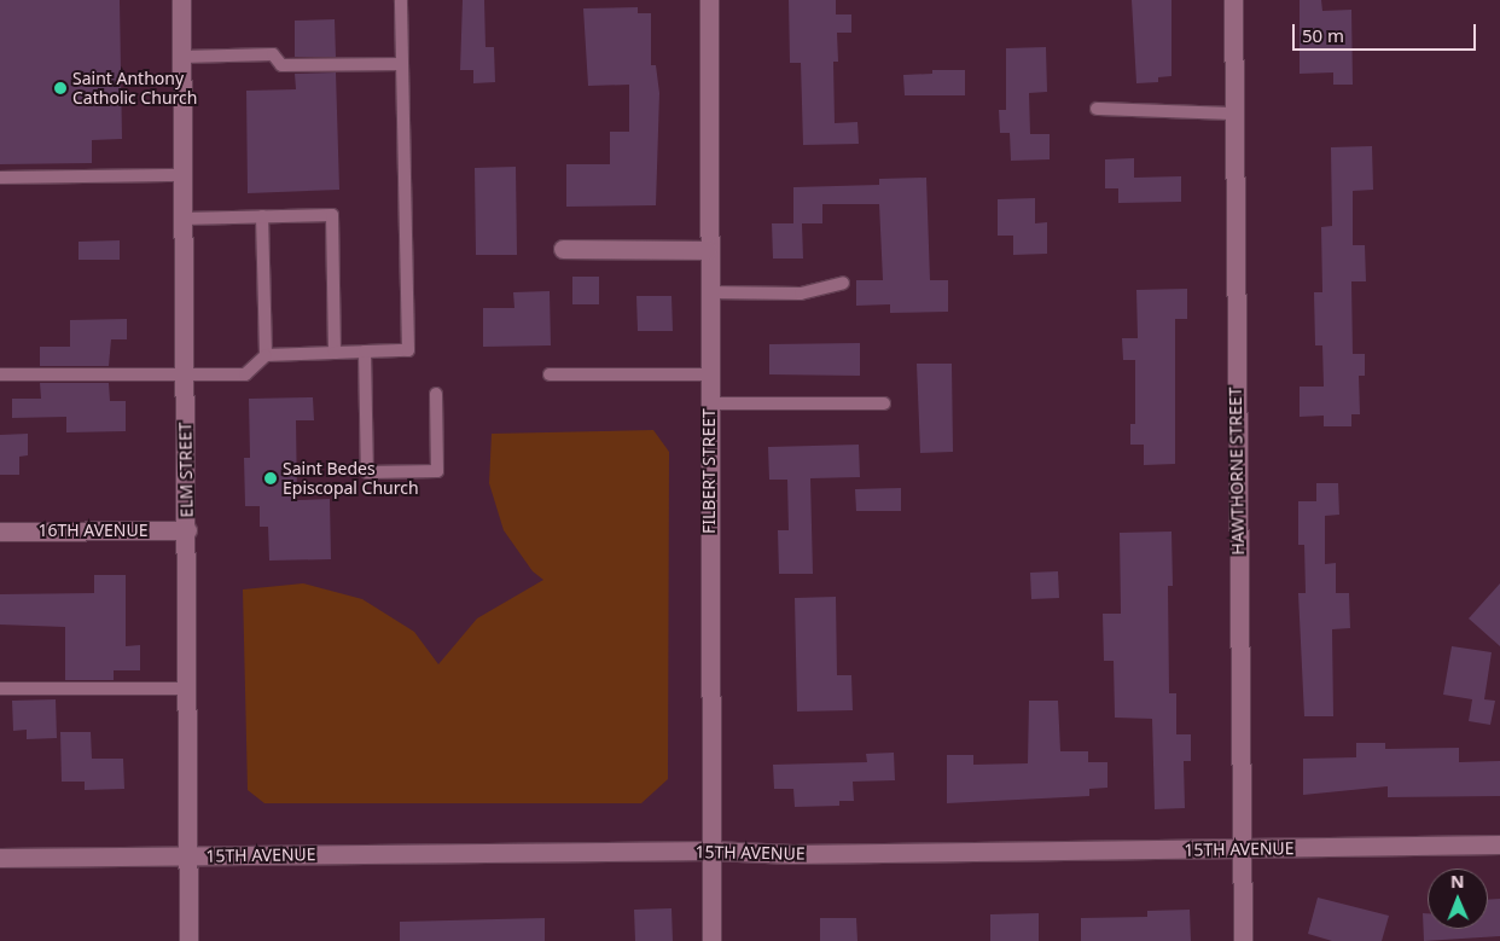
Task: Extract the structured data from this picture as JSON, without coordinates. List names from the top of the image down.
{
  "streets": {
    "street": [
      "ELM STREET",
      "FILBERT STREET",
      "HAWTHORNE STREET",
      "16TH AVENUE",
      "15TH AVENUE"
    ]
  },
  "crossings": [
    ["ELM STREET", "16TH AVENUE"],
    ["ELM STREET", "15TH AVENUE"],
    ["FILBERT STREET", "15TH AVENUE"],
    ["HAWTHORNE STREET", "15TH AVENUE"]
  ],
  "places": ["Saint Anthony Catholic Church", "Saint Bedes Episcopal Church"],
  "scale_bar": "50 m",
  "north": "top"
}
